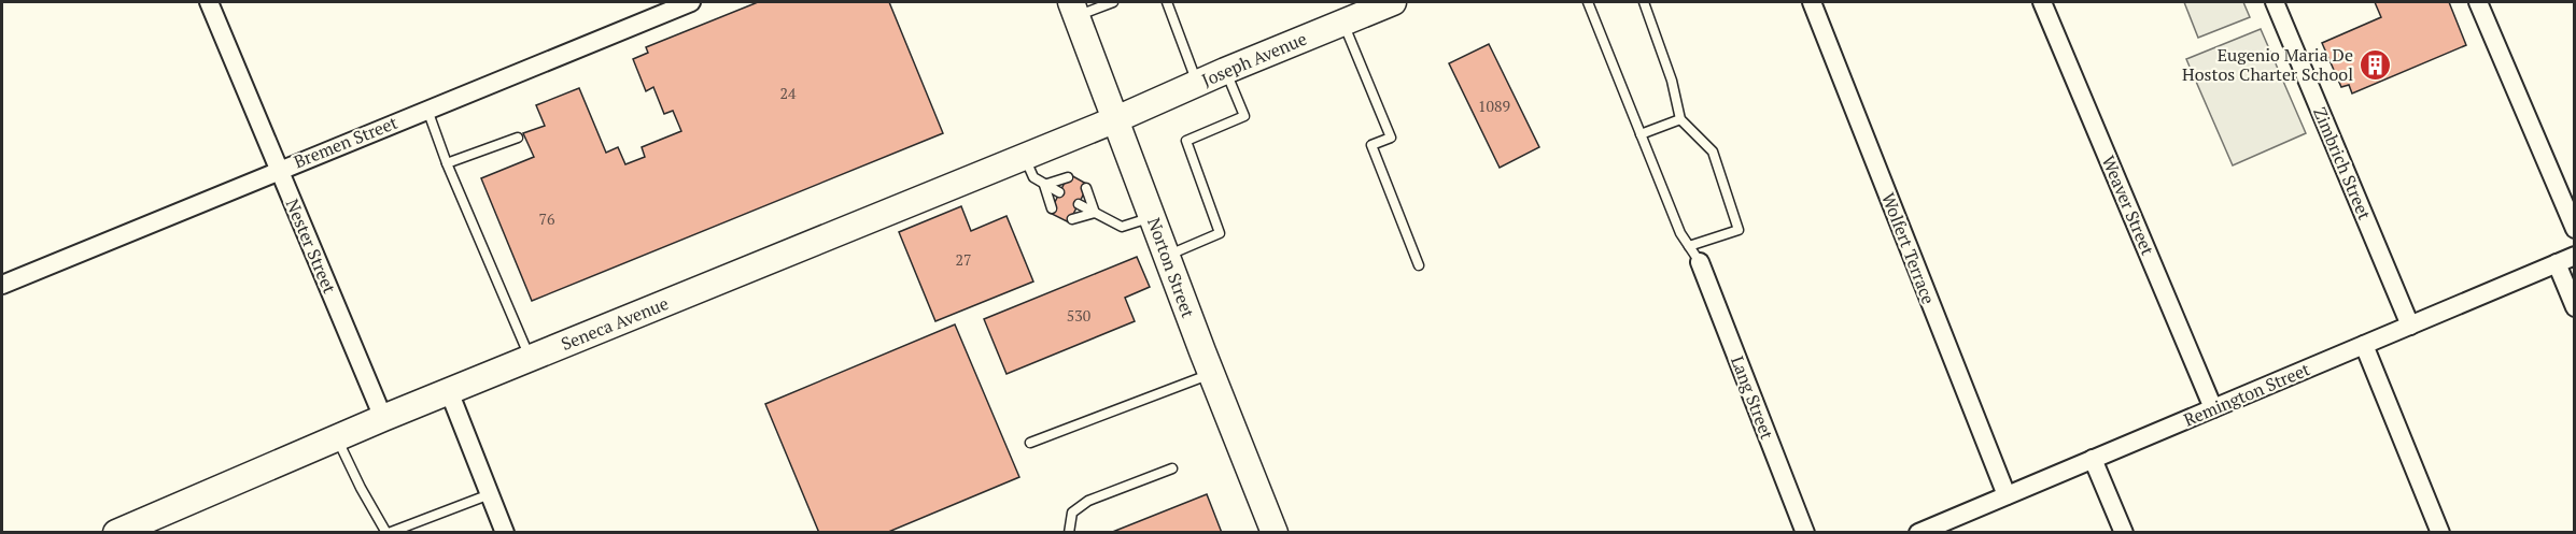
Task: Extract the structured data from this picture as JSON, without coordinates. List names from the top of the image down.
{
  "streets": {
    "main road": ["Joseph Avenue", "Norton Street", "Seneca Avenue"],
    "street": [
      "Bremen Street",
      "Zimbrich Street",
      "Weaver Street",
      "Nester Street",
      "Wolfert Terrace",
      "Remington Street",
      "Lang Street"
    ]
  },
  "crossings": [
    ["Joseph Avenue", "Norton Street"],
    ["Joseph Avenue", "Seneca Avenue"],
    ["Bremen Street", "Nester Street"],
    ["Zimbrich Street", "Remington Street"],
    ["Weaver Street", "Remington Street"],
    ["Nester Street", "Seneca Avenue"],
    ["Wolfert Terrace", "Remington Street"],
    ["Norton Street", "Seneca Avenue"]
  ],
  "places": {
    "building": ["Eugenio Maria De Hostos Charter School"]
  },
  "house_numbers": [
    "24",
    "1089",
    "76",
    "27",
    "530"
  ]
}
